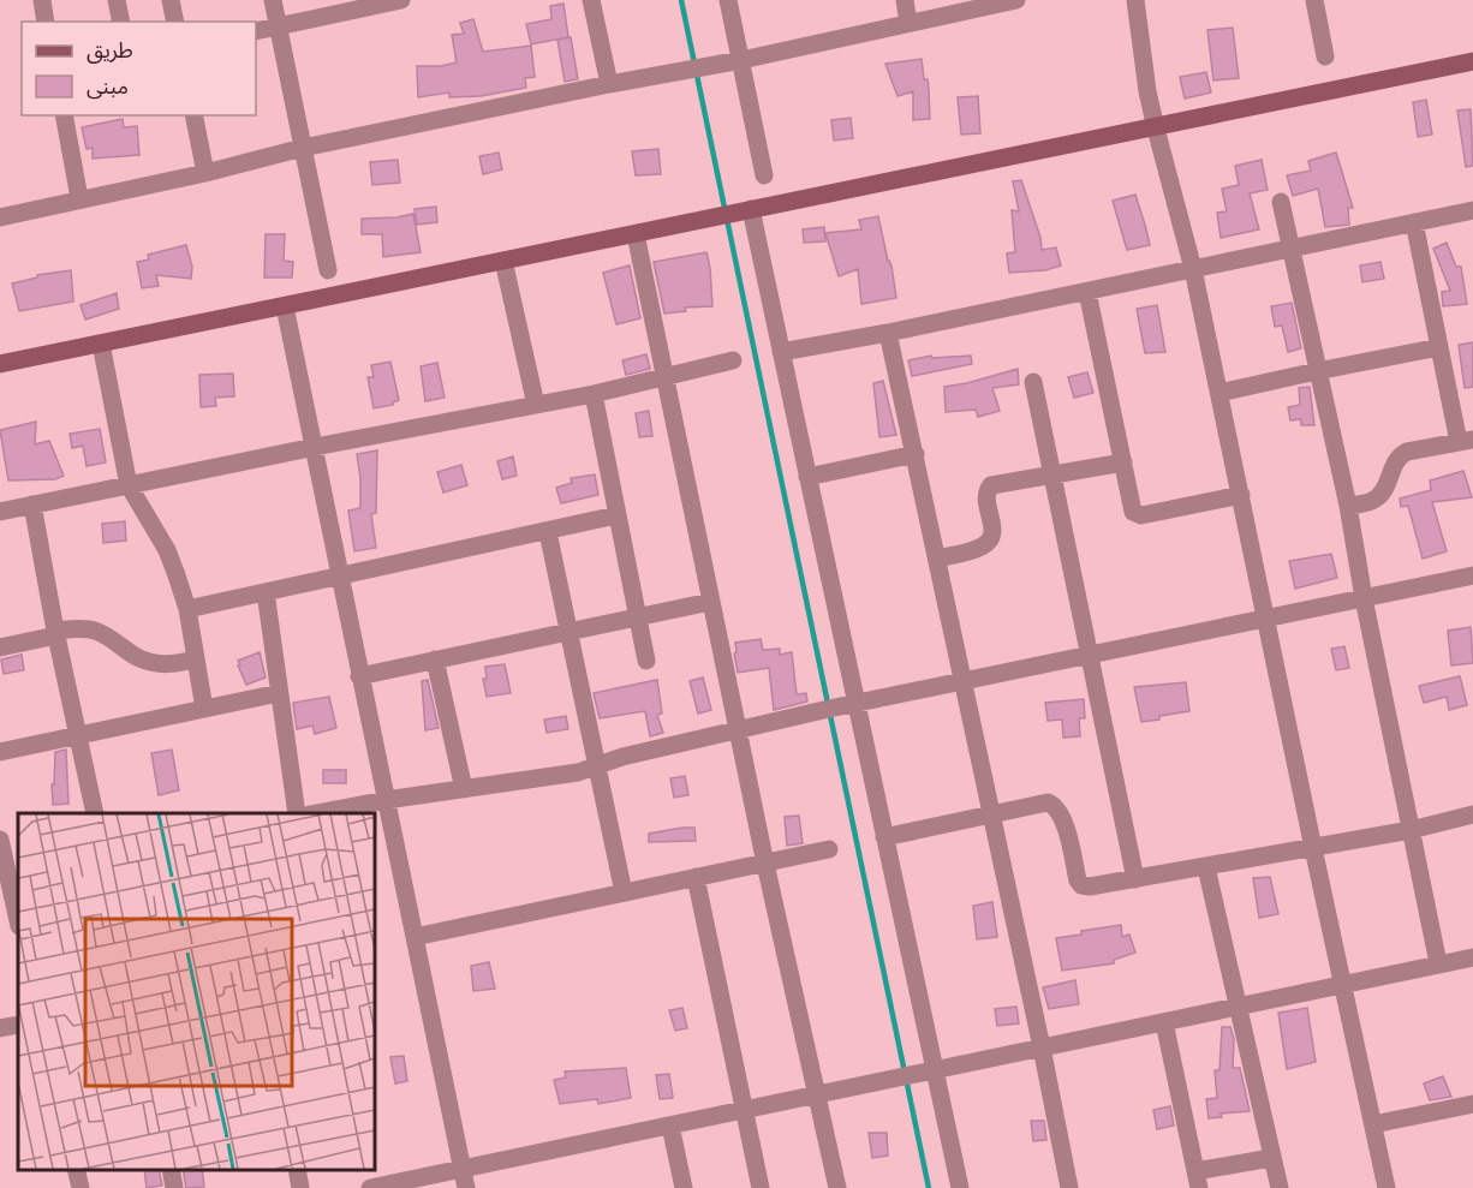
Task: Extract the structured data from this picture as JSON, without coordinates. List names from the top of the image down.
{
  "legend": ["طريق", "مبنى"]
}
